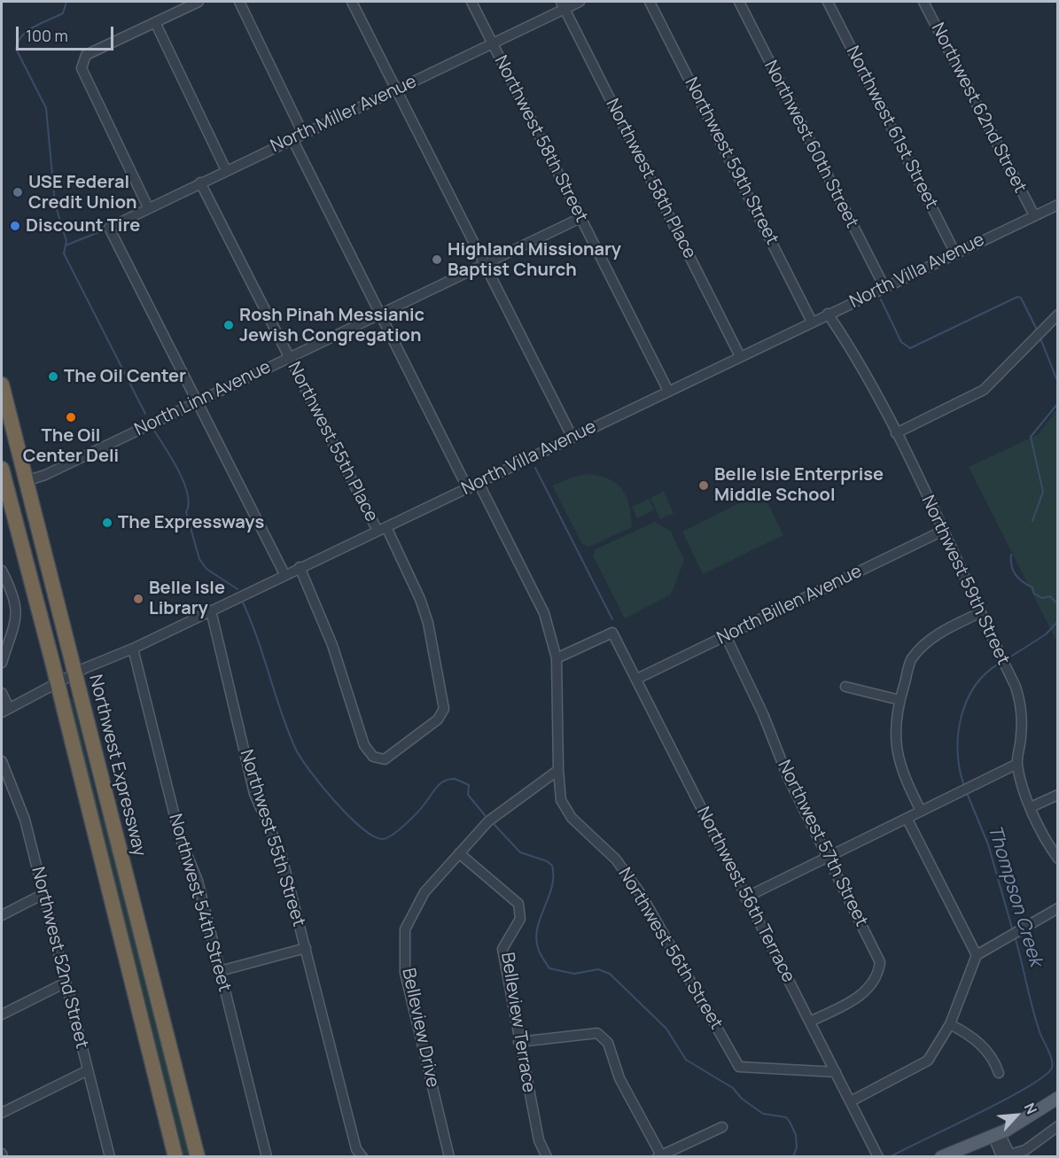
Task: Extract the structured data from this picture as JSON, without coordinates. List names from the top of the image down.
{
  "streets": {
    "highway": ["Northwest Expressway"],
    "street": [
      "Northwest 62nd Street",
      "North Miller Avenue",
      "Northwest 61st Street",
      "Northwest 58th Street",
      "Northwest 60th Street",
      "Northwest 59th Street",
      "Northwest 58th Place",
      "North Villa Avenue",
      "North Linn Avenue",
      "Northwest 55th Place",
      "North Billen Avenue",
      "Northwest 55th Street",
      "Northwest 57th Street",
      "Northwest 56th Terrace",
      "Northwest 54th Street",
      "Northwest 56th Street",
      "Northwest 52nd Street",
      "Belleview Terrace",
      "Belleview Drive"
    ]
  },
  "crossings": [
    ["Northwest 62nd Street", "North Villa Avenue"],
    ["North Miller Avenue", "Northwest 58th Street"],
    ["North Miller Avenue", "Northwest 58th Place"],
    ["North Miller Avenue", "North Linn Avenue"],
    ["North Miller Avenue", "Northwest 55th Place"],
    ["Northwest 61st Street", "North Villa Avenue"],
    ["Northwest 58th Street", "North Villa Avenue"],
    ["Northwest 58th Street", "North Linn Avenue"],
    ["Northwest 60th Street", "North Villa Avenue"],
    ["Northwest 59th Street", "North Villa Avenue"],
    ["Northwest 59th Street", "North Billen Avenue"],
    ["Northwest 58th Place", "North Villa Avenue"],
    ["North Villa Avenue", "Northwest 55th Place"],
    ["North Villa Avenue", "Northwest Expressway"],
    ["North Villa Avenue", "Northwest 55th Street"],
    ["North Villa Avenue", "Northwest 54th Street"],
    ["North Villa Avenue", "Northwest 56th Street"],
    ["North Linn Avenue", "Northwest 55th Place"],
    ["North Linn Avenue", "Northwest Expressway"],
    ["North Billen Avenue", "Northwest 57th Street"],
    ["North Billen Avenue", "Northwest 56th Terrace"],
    ["Northwest 57th Street", "Northwest 56th Terrace"],
    ["Northwest 56th Terrace", "Northwest 56th Street"],
    ["Northwest 56th Street", "Belleview Drive"],
    ["Belleview Terrace", "Belleview Drive"]
  ],
  "water": ["Thompson Creek"],
  "places": [
    "USE Federal Credit Union",
    "Discount Tire",
    "Highland Missionary Baptist Church",
    "Rosh Pinah Messianic Jewish Congregation",
    "The Oil Center",
    "The Oil Center Deli",
    "Belle Isle Enterprise Middle School",
    "The Expressways",
    "Belle Isle Library"
  ],
  "scale_bar": "100 m",
  "north": "top right"
}
